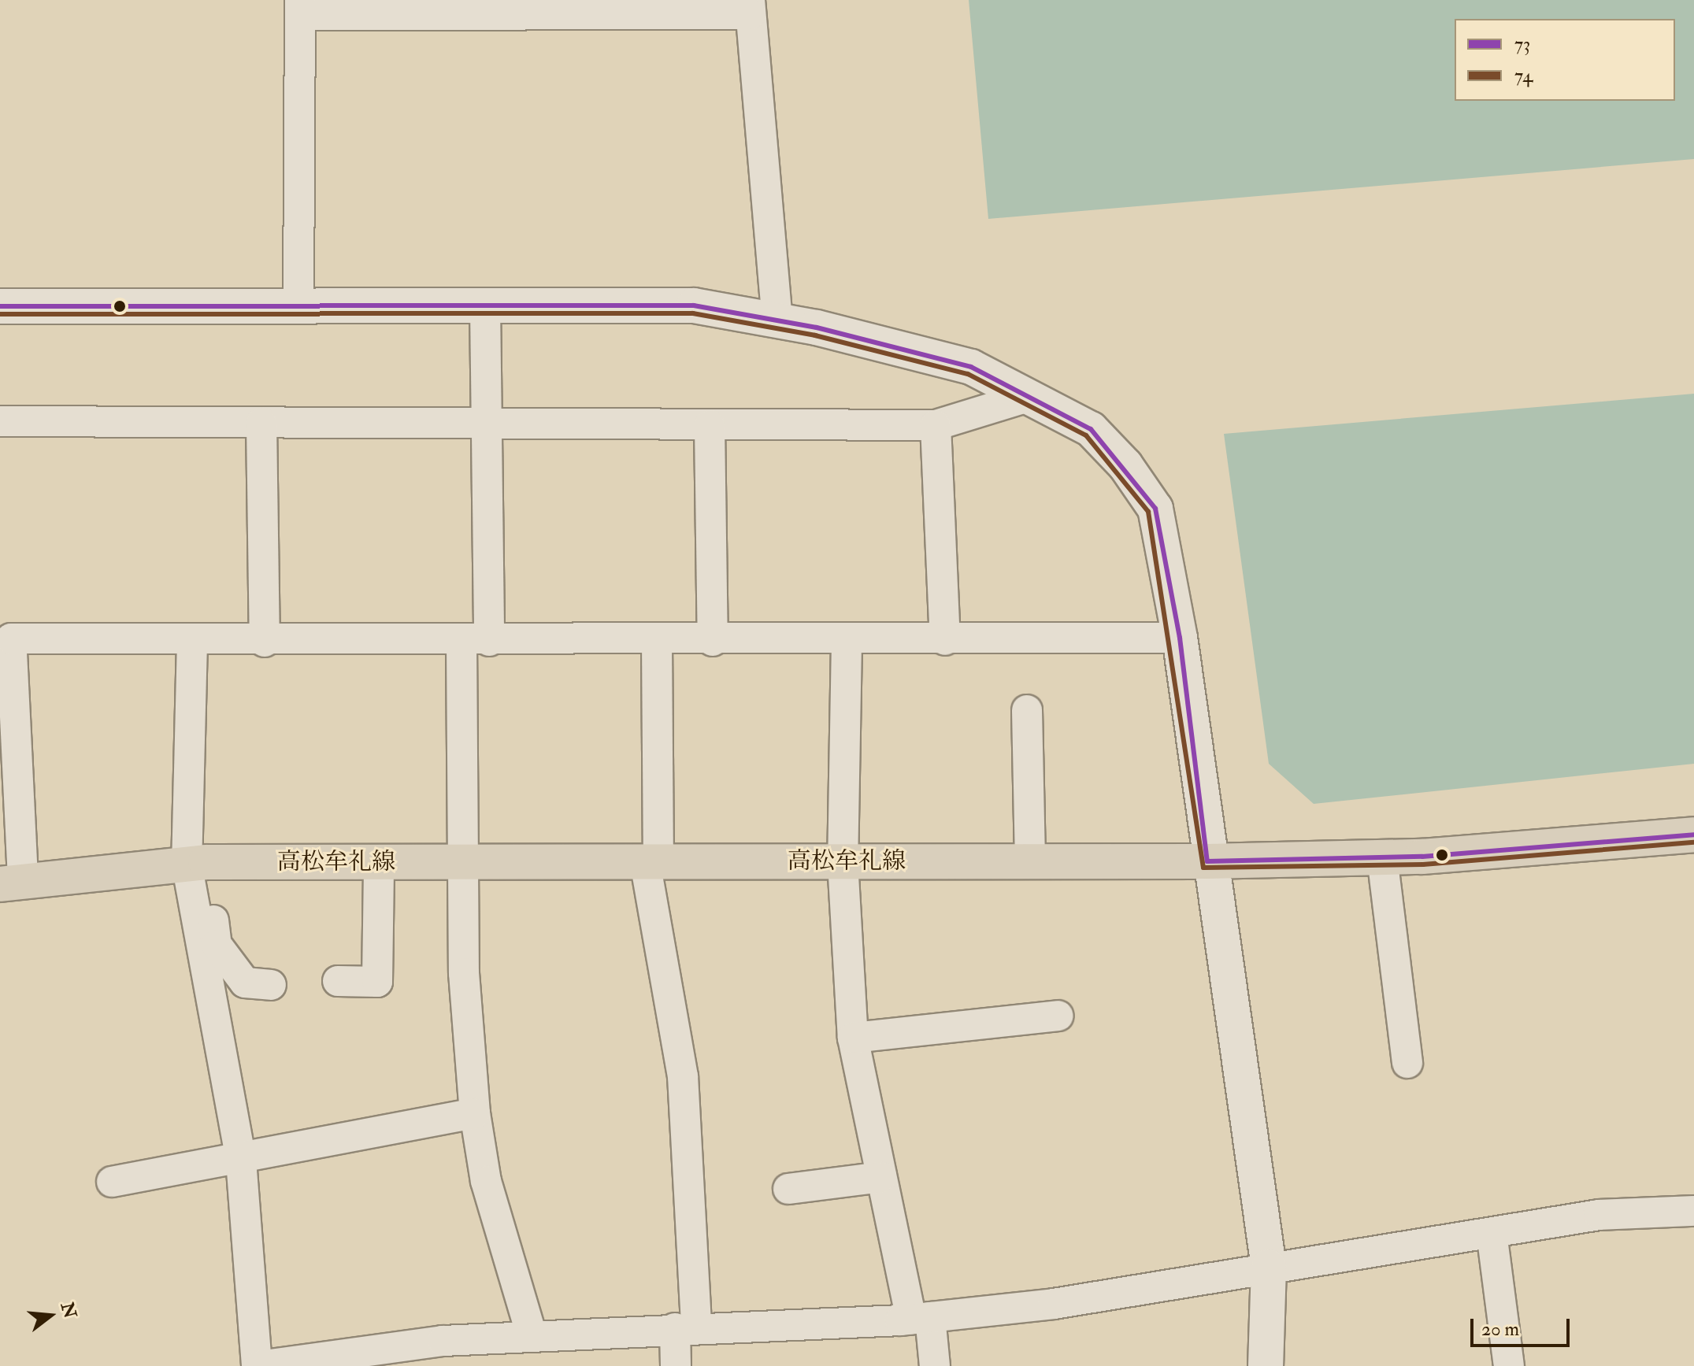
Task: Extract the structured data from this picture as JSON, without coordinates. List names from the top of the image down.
{
  "streets": {
    "main road": ["高松牟礼線"]
  },
  "lines": ["transit line 73", "transit line 74"],
  "legend": ["73", "74"],
  "scale_bar": "20 m",
  "north": "right"
}
